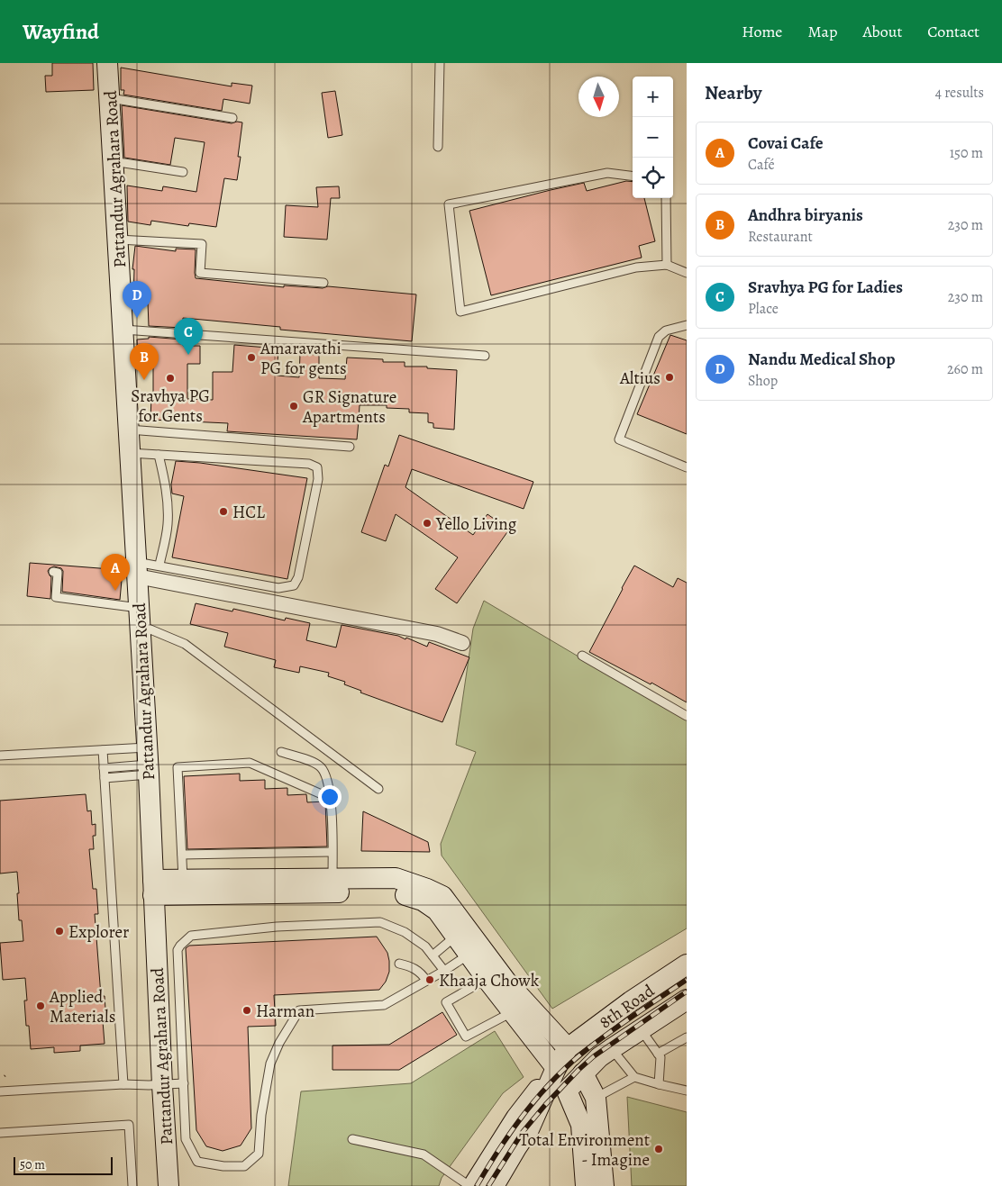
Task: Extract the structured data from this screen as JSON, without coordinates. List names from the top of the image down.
{
  "streets": {
    "street": ["Pattandur Agrahara Road", "8th Road"]
  },
  "places": [
    "Amaravathi PG for gents",
    "Altius",
    "Sravhya PG for Gents",
    "GR Signature Apartments",
    "HCL",
    "Yello Living",
    "Explorer",
    "Khaaja Chowk",
    "Applied Materials",
    "Harman",
    "Total Environment - Imagine"
  ],
  "scale_bar": "50 m",
  "north": "bottom",
  "page": {
    "header": "Wayfind",
    "nav": [
      "Home",
      "Map",
      "About",
      "Contact"
    ],
    "heading": ["Nearby", "4 results"],
    "map_buttons": ["+", "−"],
    "list": [
      {
        "mark": "A",
        "name": "Covai Cafe",
        "note": "Café",
        "value": "150 m"
      },
      {
        "mark": "B",
        "name": "Andhra biryanis",
        "note": "Restaurant",
        "value": "230 m"
      },
      {
        "mark": "C",
        "name": "Sravhya PG for Ladies",
        "note": "Place",
        "value": "230 m"
      },
      {
        "mark": "D",
        "name": "Nandu Medical Shop",
        "note": "Shop",
        "value": "260 m"
      }
    ],
    "pins": [
      "D",
      "C",
      "B",
      "A"
    ],
    "scale": "50 m"
  }
}
